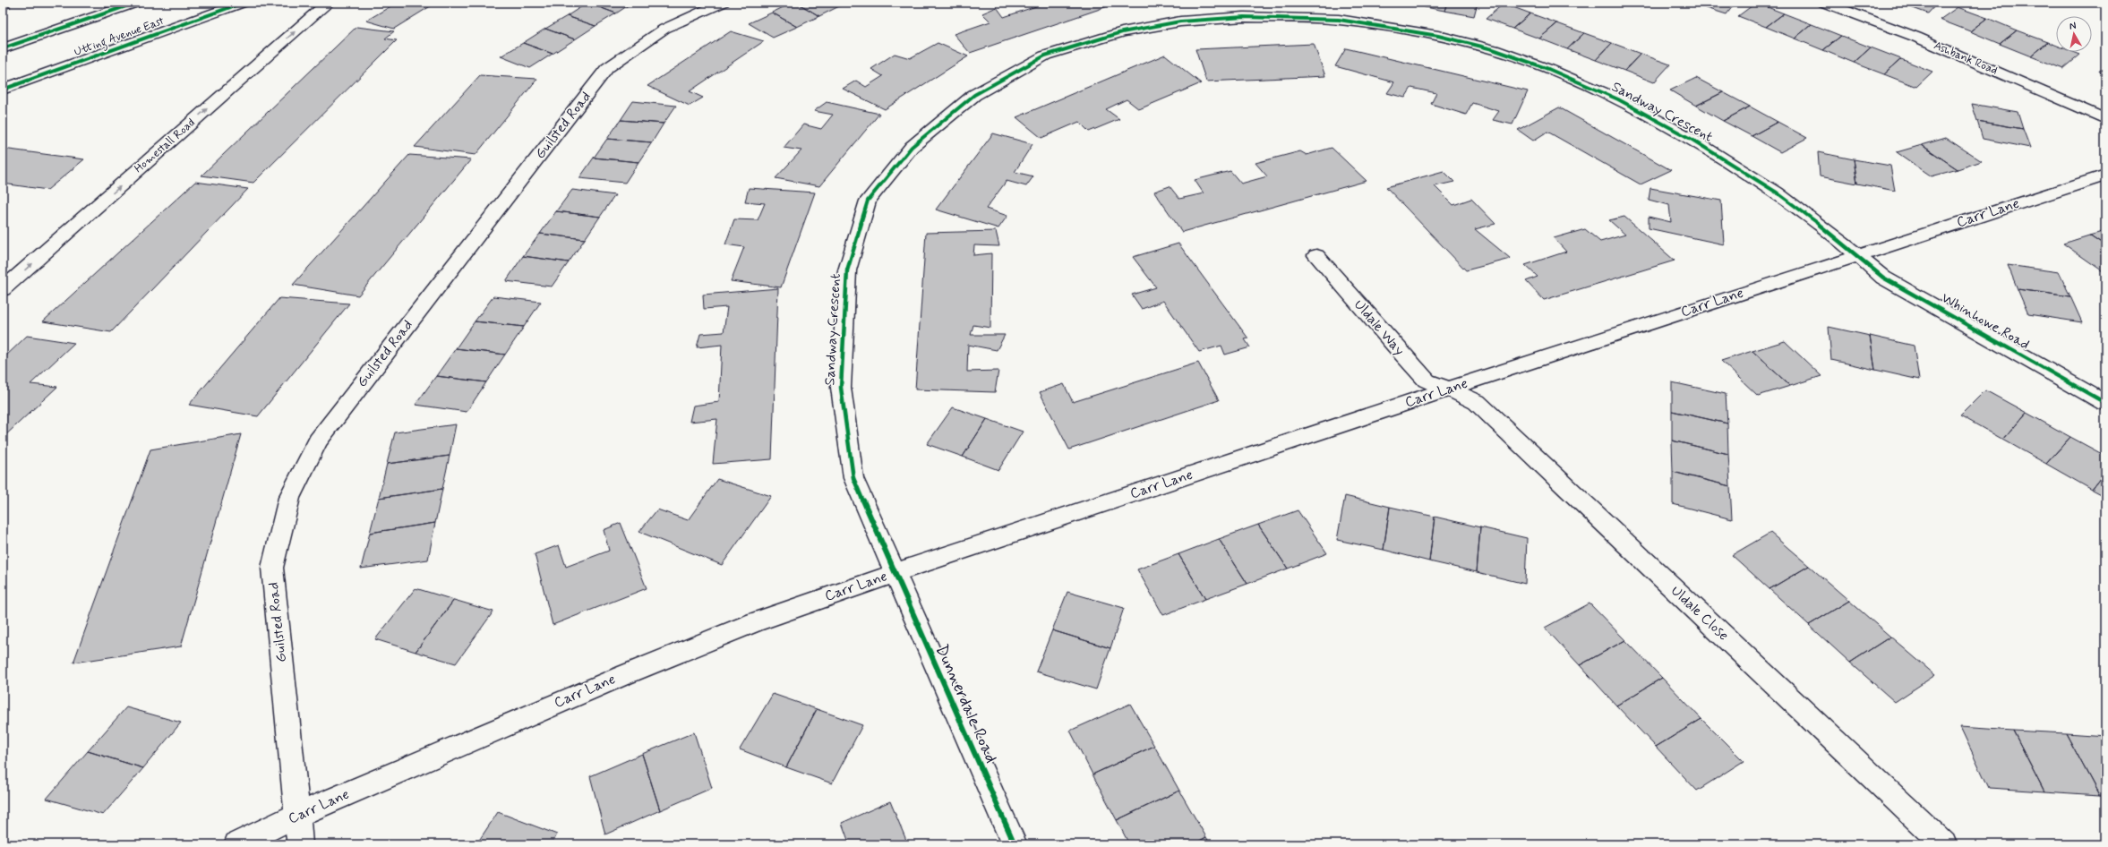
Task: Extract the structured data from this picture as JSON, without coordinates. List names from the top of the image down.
{
  "streets": {
    "street": [
      "Utting Avenue East",
      "Ashbank Road",
      "Sandway Crescent",
      "Guilsted Road",
      "Homestall Road",
      "Carr Lane",
      "Whinhowe Road",
      "Uldale Way",
      "Uldale Close",
      "Dunnerdale Road"
    ]
  },
  "crossings": [
    ["Sandway Crescent", "Carr Lane"],
    ["Sandway Crescent", "Whinhowe Road"],
    ["Sandway Crescent", "Dunnerdale Road"],
    ["Guilsted Road", "Carr Lane"],
    ["Carr Lane", "Whinhowe Road"],
    ["Carr Lane", "Uldale Way"],
    ["Carr Lane", "Uldale Close"],
    ["Carr Lane", "Dunnerdale Road"],
    ["Uldale Way", "Uldale Close"]
  ],
  "one_way": ["Homestall Road"],
  "north": "top"
}
